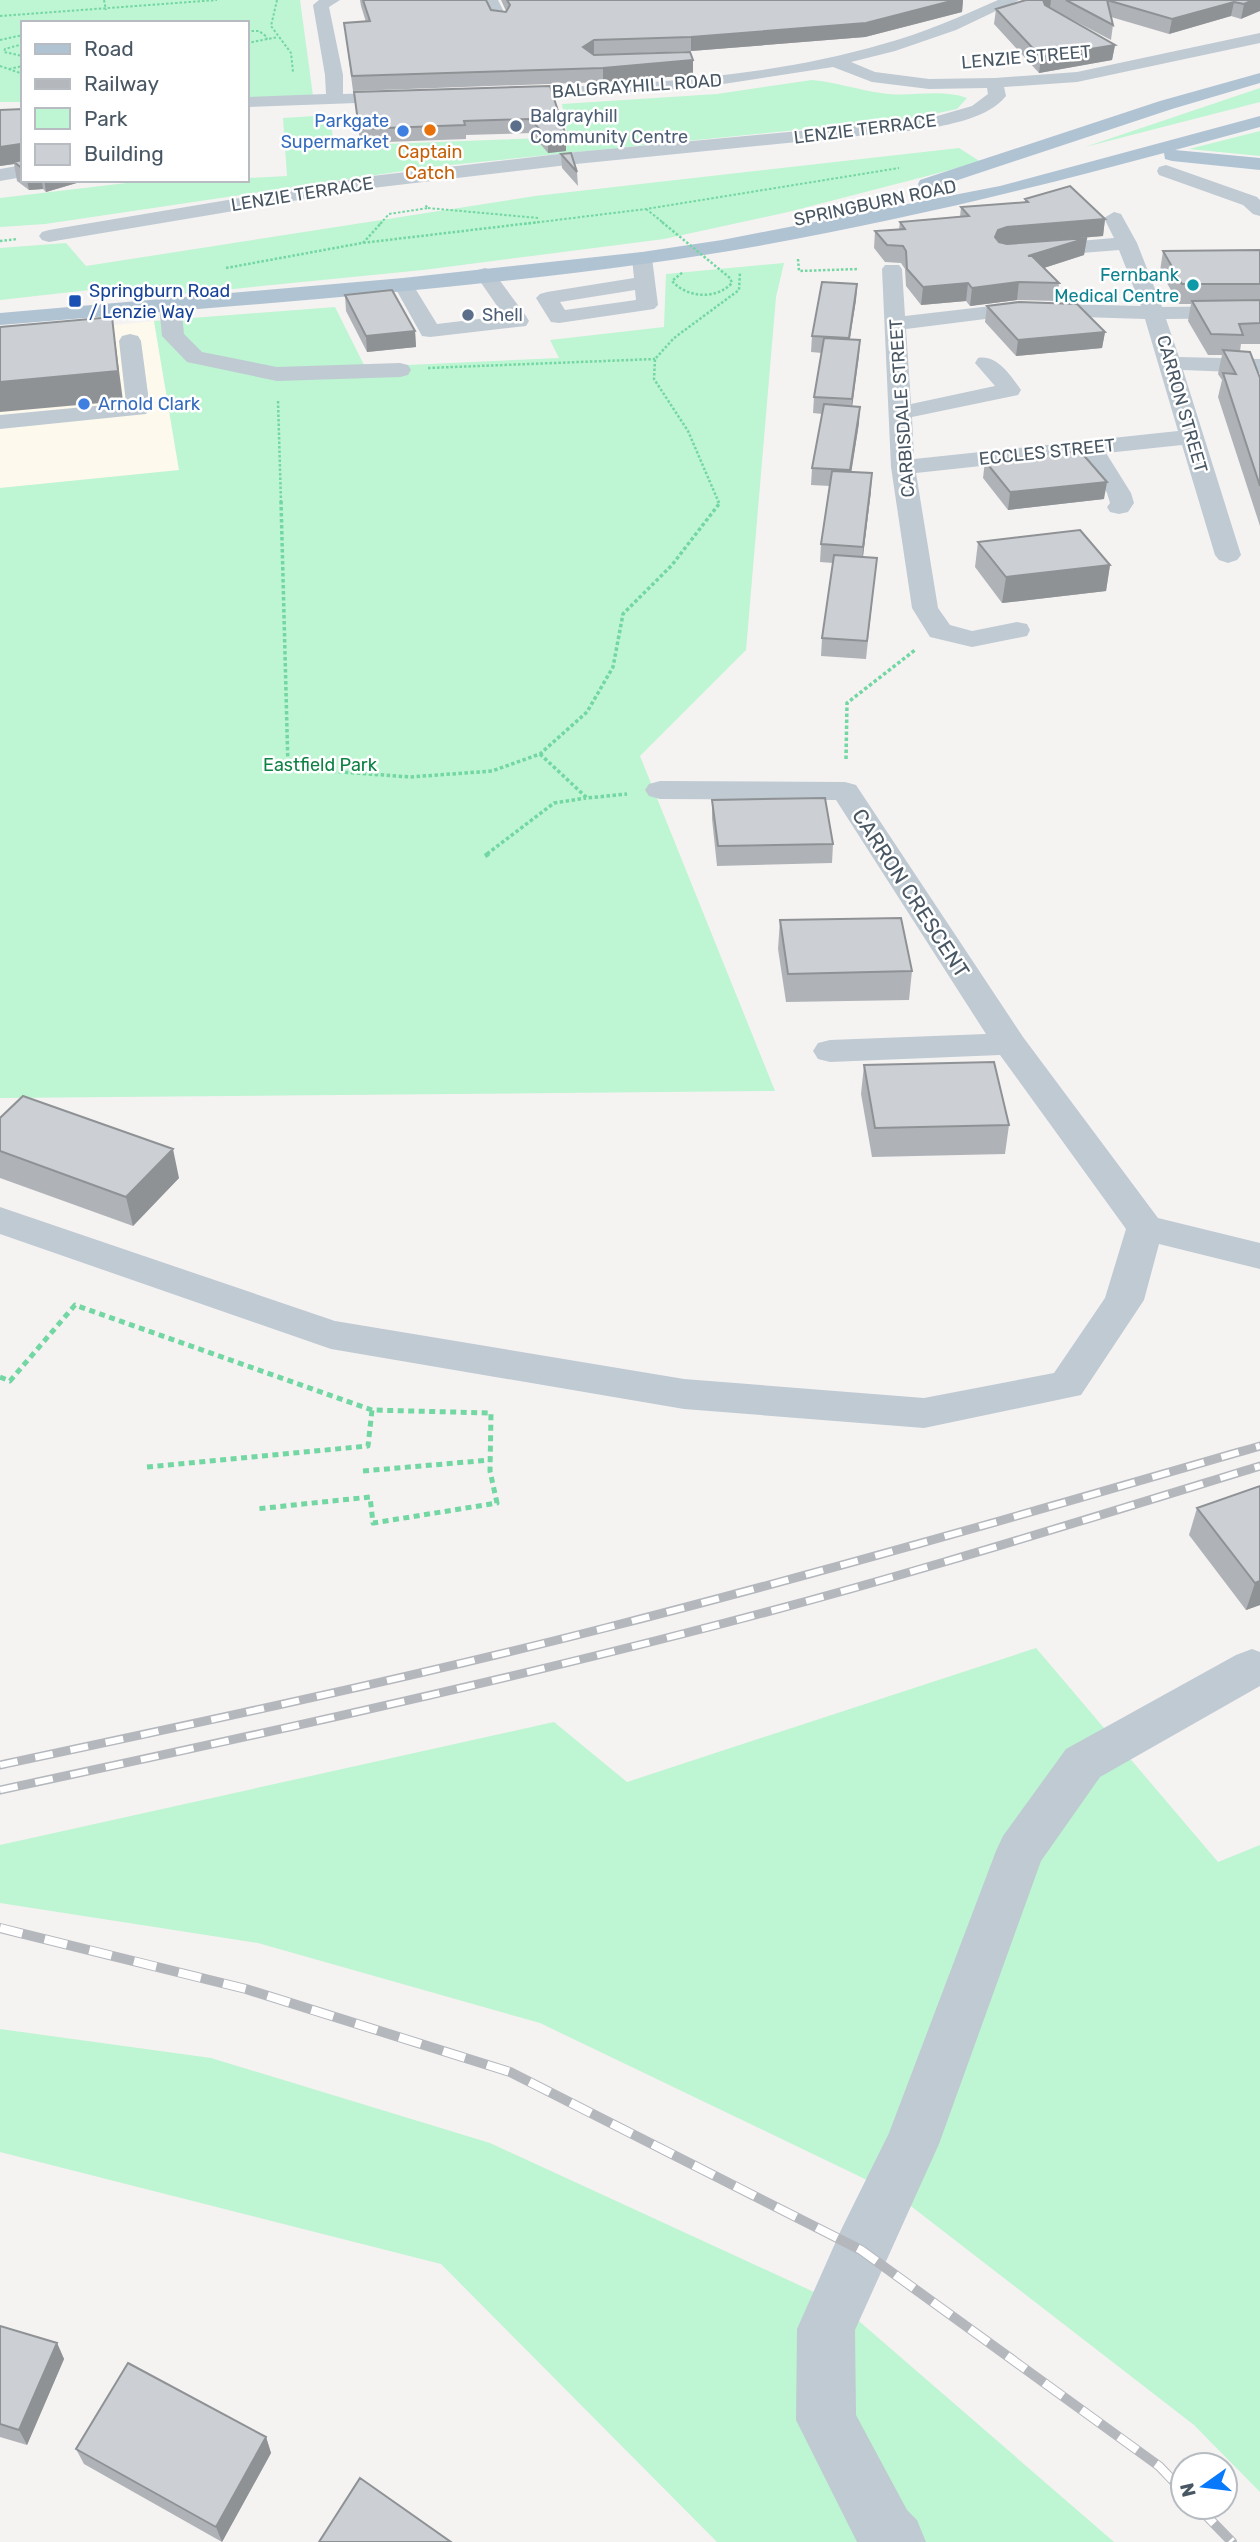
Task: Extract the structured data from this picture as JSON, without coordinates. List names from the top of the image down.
{
  "streets": {
    "main road": ["SPRINGBURN ROAD"],
    "street": [
      "LENZIE STREET",
      "BALGRAYHILL ROAD",
      "LENZIE TERRACE",
      "CARRON STREET",
      "CARBISDALE STREET",
      "ECCLES STREET",
      "CARRON CRESCENT"
    ]
  },
  "crossings": [
    ["LENZIE STREET", "BALGRAYHILL ROAD"],
    ["LENZIE STREET", "LENZIE TERRACE"],
    ["CARRON STREET", "ECCLES STREET"],
    ["CARBISDALE STREET", "ECCLES STREET"]
  ],
  "parks": ["Eastfield Park"],
  "places": {
    "other": [
      "Balgrayhill Community Centre",
      "Captain Catch",
      "Parkgate Supermarket",
      "Fernbank Medical Centre",
      "Shell",
      "Arnold Clark"
    ],
    "transit": ["Springburn Road / Lenzie Way"]
  },
  "legend": [
    "Road",
    "Railway",
    "Park",
    "Building"
  ],
  "north": "left"
}
